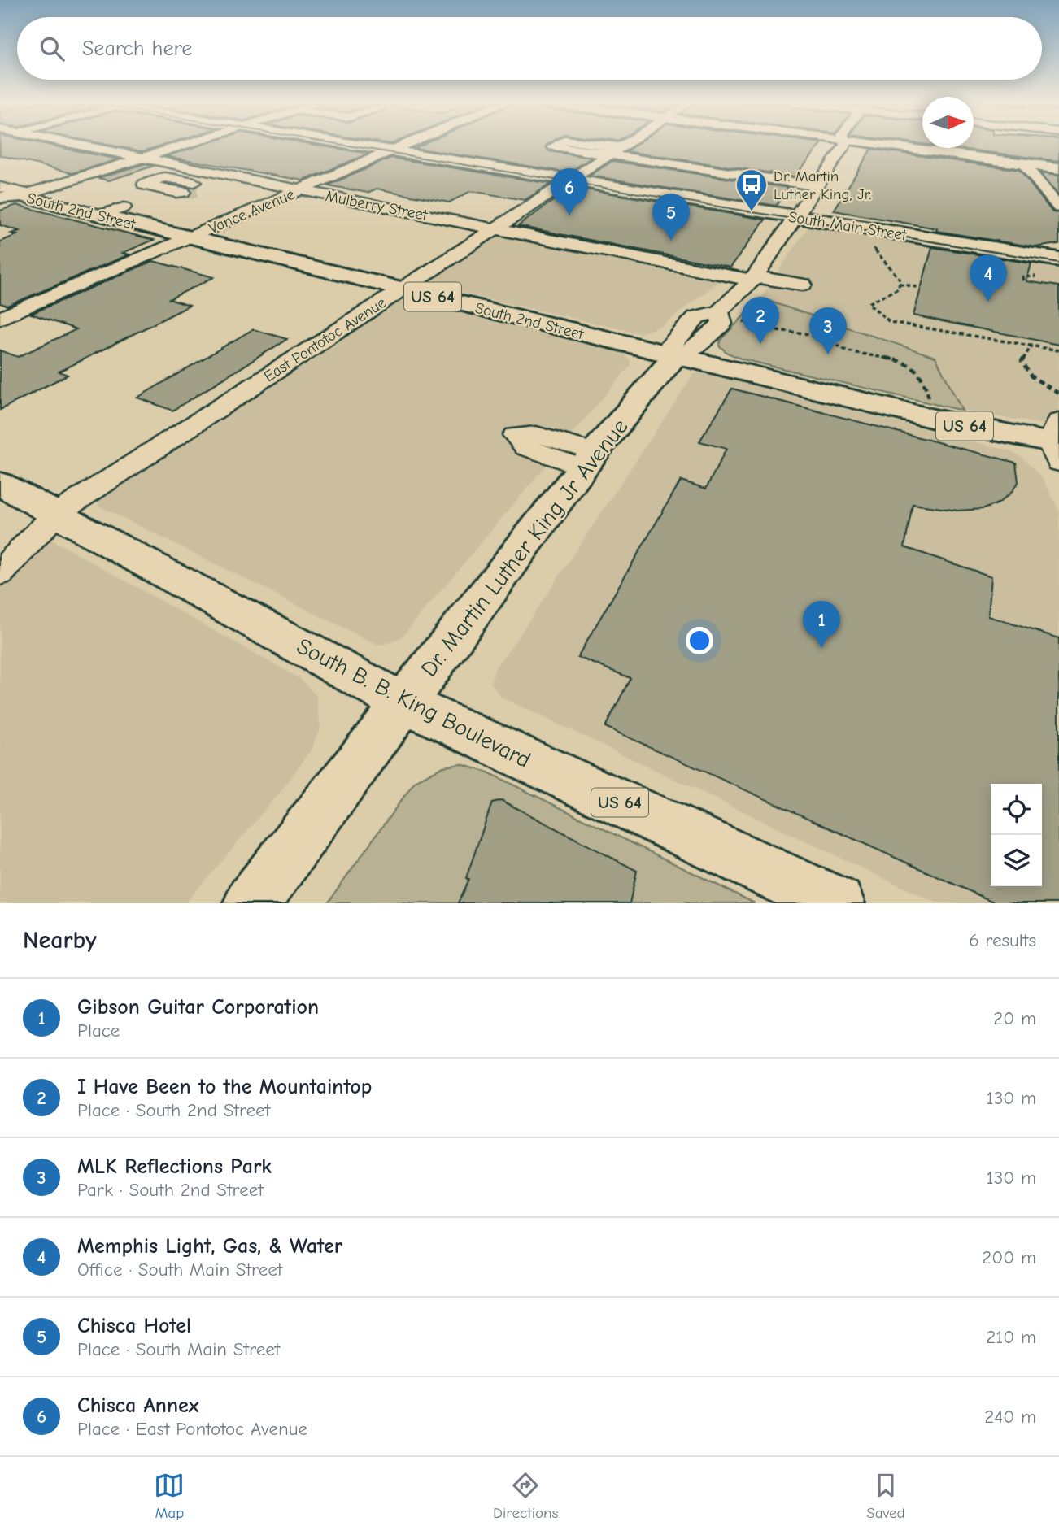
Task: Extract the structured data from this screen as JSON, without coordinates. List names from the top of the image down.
{
  "streets": {
    "main road": [
      "South 2nd Street",
      "South Main Street",
      "US 64",
      "Dr. Martin Luther King Jr Avenue",
      "South B. B. King Boulevard"
    ],
    "street": ["Mulberry Street", "Vance Avenue", "East Pontotoc Avenue"]
  },
  "crossings": [
    ["Mulberry Street", "Vance Avenue"],
    ["Mulberry Street", "East Pontotoc Avenue"],
    ["Mulberry Street", "Dr. Martin Luther King Jr Avenue"],
    ["South 2nd Street", "Vance Avenue"],
    ["South 2nd Street", "East Pontotoc Avenue"],
    ["South 2nd Street", "Dr. Martin Luther King Jr Avenue"],
    ["Vance Avenue", "South Main Street"],
    ["South Main Street", "East Pontotoc Avenue"],
    ["South Main Street", "Dr. Martin Luther King Jr Avenue"],
    ["East Pontotoc Avenue", "South B. B. King Boulevard"],
    ["Dr. Martin Luther King Jr Avenue", "South B. B. King Boulevard"]
  ],
  "places": {
    "bus stop": ["Dr. Martin Luther King, Jr."]
  },
  "north": "right",
  "page": {
    "search": "Search here",
    "pins": [
      "6",
      "5",
      "4",
      "2",
      "3",
      "1"
    ],
    "heading": ["Nearby", "6 results"],
    "list": [
      {
        "mark": "1",
        "name": "Gibson Guitar Corporation",
        "note": "Place",
        "value": "20 m"
      },
      {
        "mark": "2",
        "name": "I Have Been to the Mountaintop",
        "note": "Place · South 2nd Street",
        "value": "130 m"
      },
      {
        "mark": "3",
        "name": "MLK Reflections Park",
        "note": "Park · South 2nd Street",
        "value": "130 m"
      },
      {
        "mark": "4",
        "name": "Memphis Light, Gas, & Water",
        "note": "Office · South Main Street",
        "value": "200 m"
      },
      {
        "mark": "5",
        "name": "Chisca Hotel",
        "note": "Place · South Main Street",
        "value": "210 m"
      },
      {
        "mark": "6",
        "name": "Chisca Annex",
        "note": "Place · East Pontotoc Avenue",
        "value": "240 m"
      }
    ],
    "nav": ["Map", "Directions", "Saved"]
  }
}
